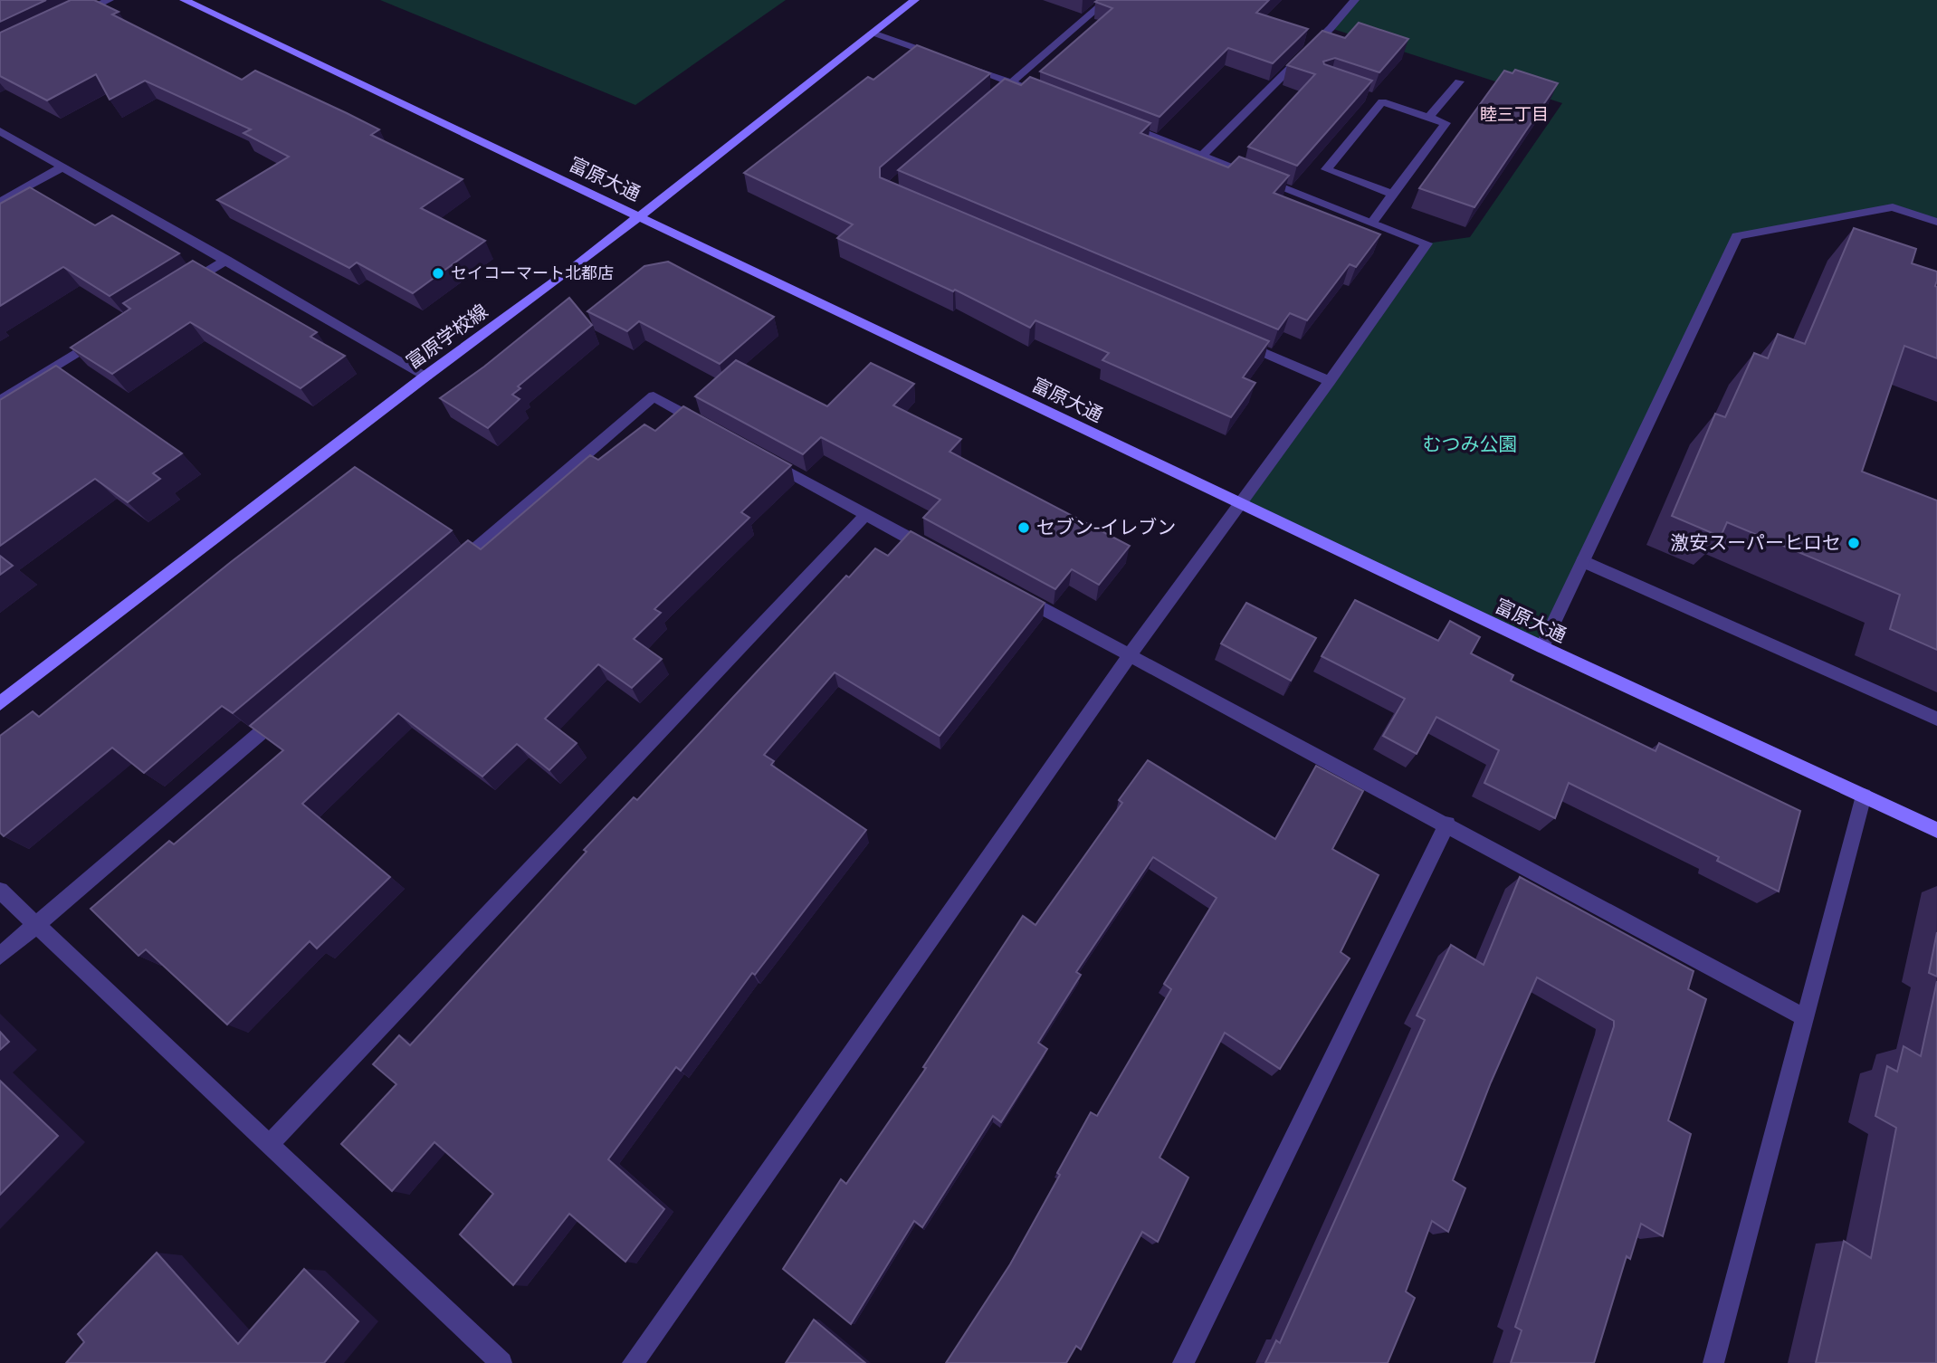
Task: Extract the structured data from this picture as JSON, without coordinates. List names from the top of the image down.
{
  "streets": {
    "street": ["富原大通", "富原学校線"]
  },
  "crossings": [
    ["富原大通", "富原学校線"]
  ],
  "districts": ["睦三丁目"],
  "parks": ["むつみ公園"],
  "places": ["セイコーマート北都店", "セブン-イレブン", "激安スーパーヒロセ"]
}
